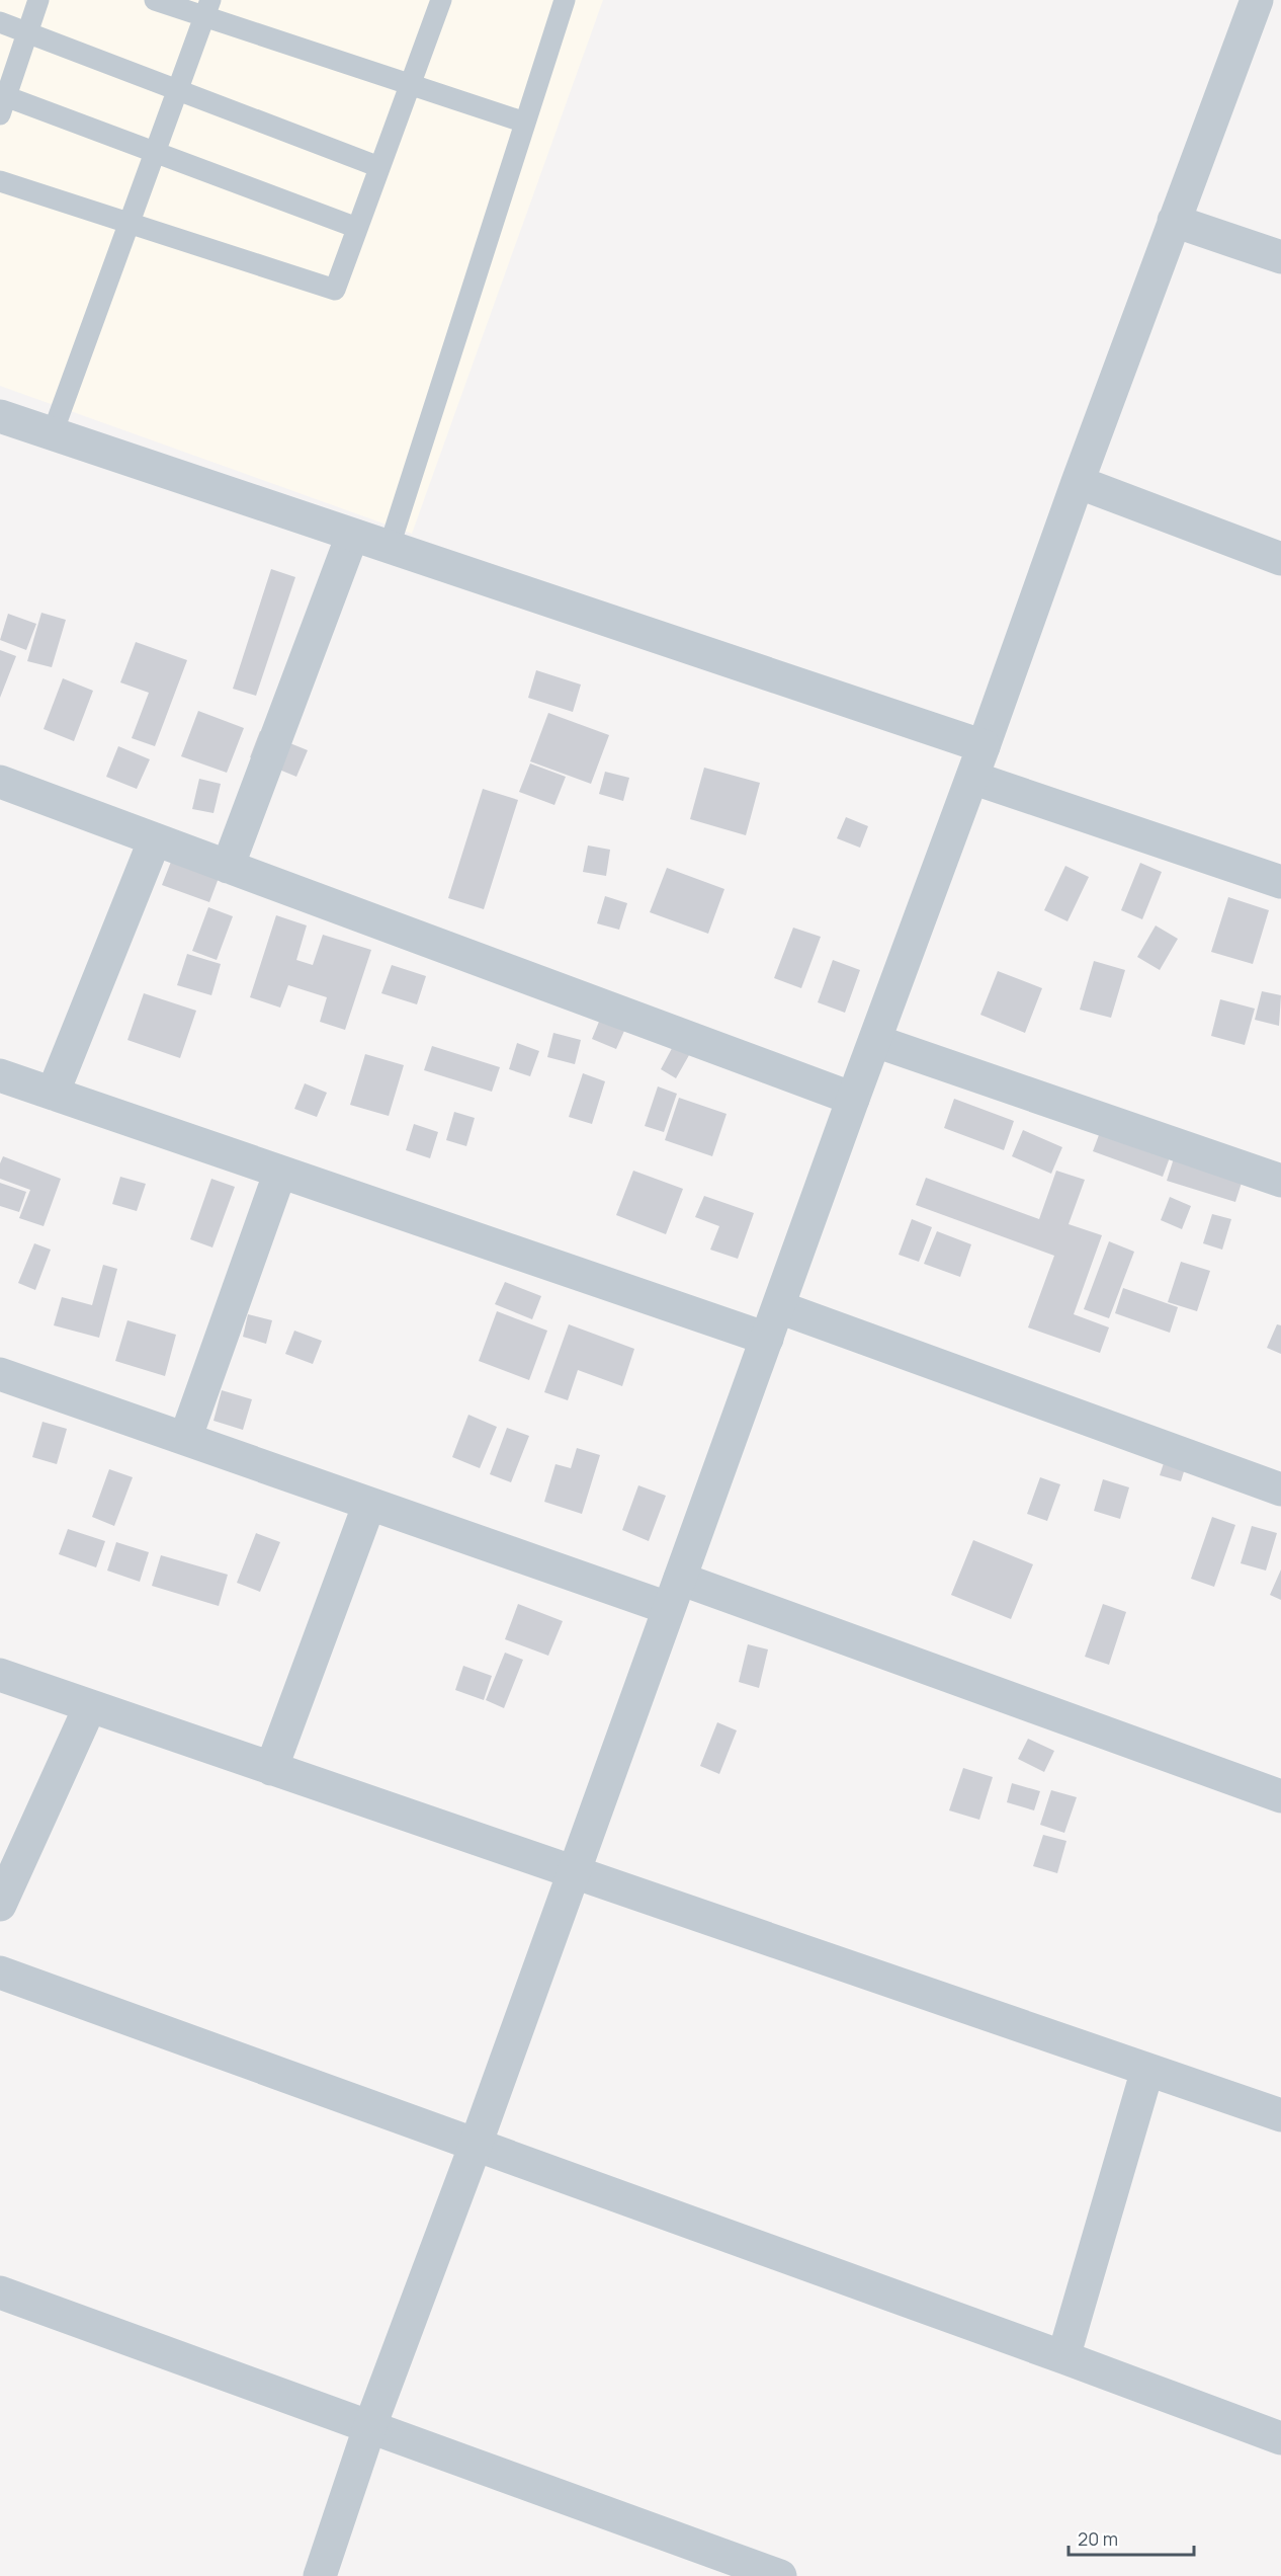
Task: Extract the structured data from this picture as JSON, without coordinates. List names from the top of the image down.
{
  "scale_bar": "20 m"
}
